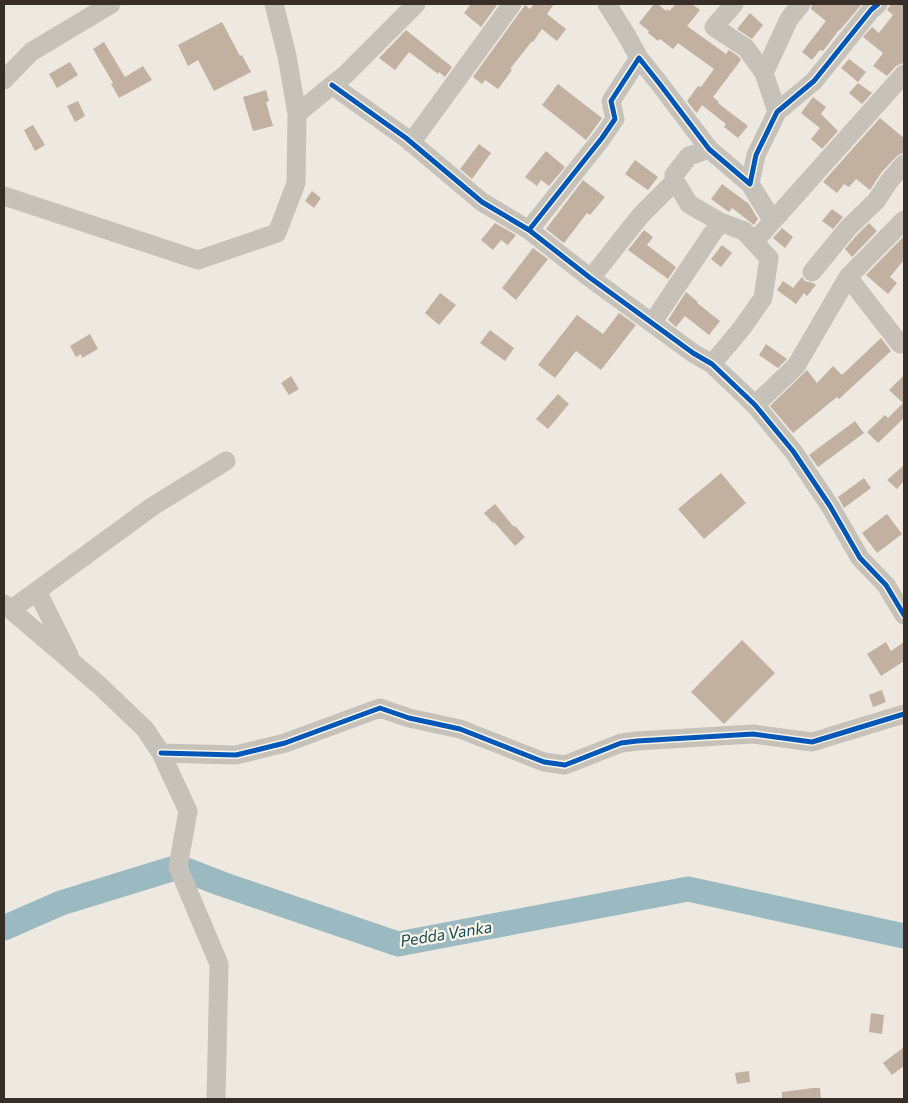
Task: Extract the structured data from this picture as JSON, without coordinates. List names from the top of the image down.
{
  "water": ["Pedda Vanka"]
}
